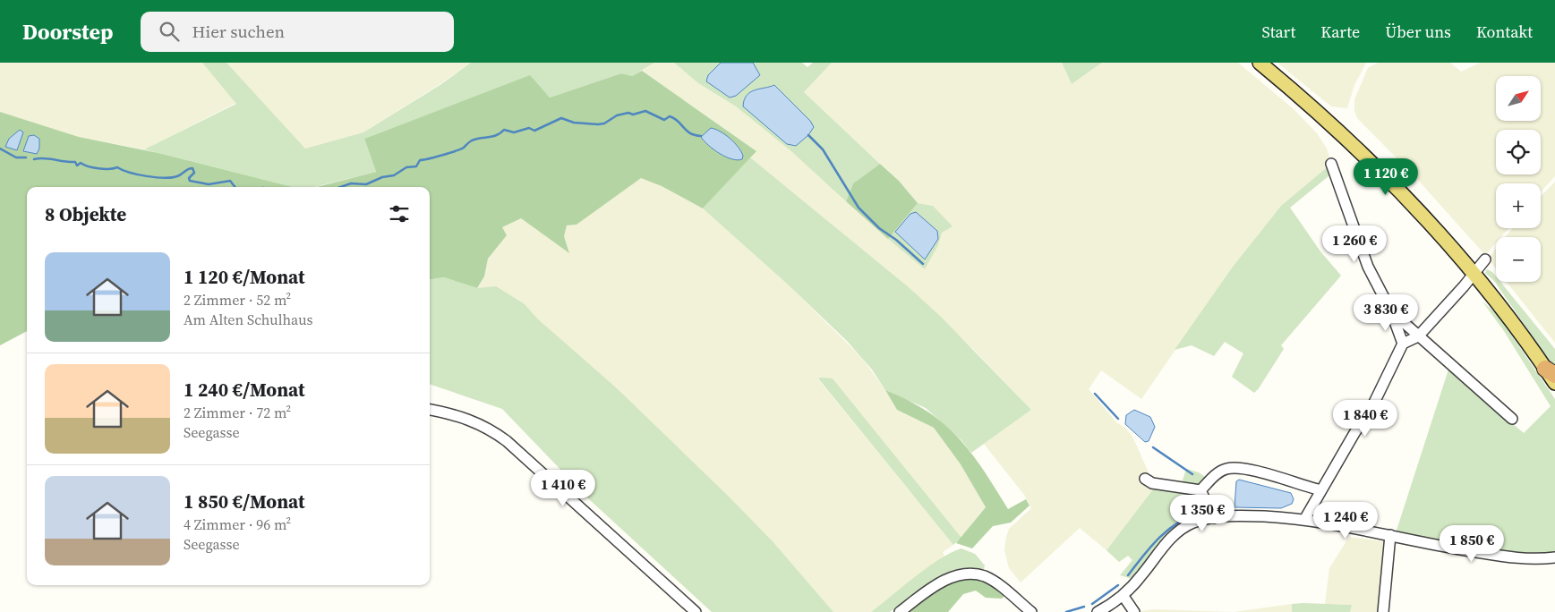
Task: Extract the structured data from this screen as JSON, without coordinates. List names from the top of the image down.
{
  "north": "top right",
  "page": {
    "header": "Doorstep",
    "search": "Hier suchen",
    "nav": [
      "Start",
      "Karte",
      "Über uns",
      "Kontakt"
    ],
    "map_buttons": ["+", "−"],
    "price": [
      "1 120 €",
      "1 260 €",
      "3 830 €",
      "1 840 €",
      "1 410 €",
      "1 350 €",
      "1 240 €",
      "1 850 €"
    ],
    "heading": "8 Objekte",
    "list": [
      {
        "name": "1 120 €/Monat",
        "note": "2 Zimmer · 52 m² · Am Alten Schulhaus"
      },
      {
        "name": "1 240 €/Monat",
        "note": "2 Zimmer · 72 m² · Seegasse"
      },
      {
        "name": "1 850 €/Monat",
        "note": "4 Zimmer · 96 m² · Seegasse"
      }
    ]
  }
}
